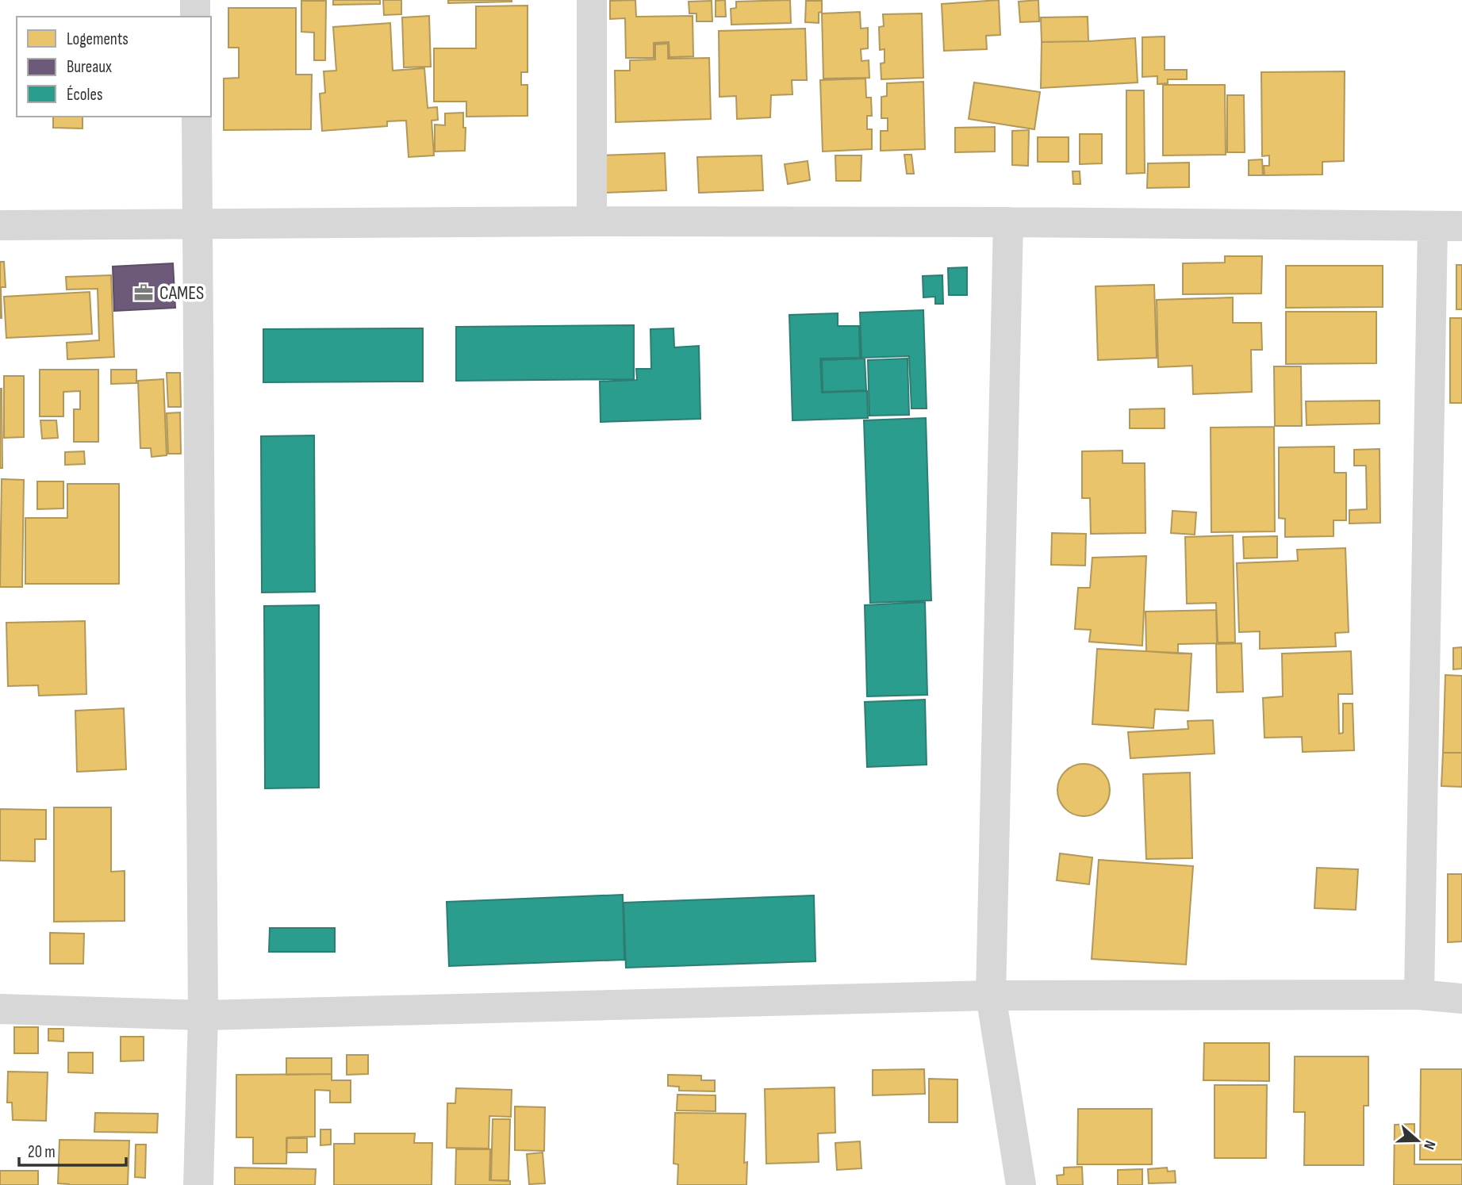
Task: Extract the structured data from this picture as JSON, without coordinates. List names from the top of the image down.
{
  "places": {
    "office": ["CAMES"]
  },
  "legend": ["Logements", "Bureaux", "Écoles"],
  "scale_bar": "20 m",
  "north": "right"
}
